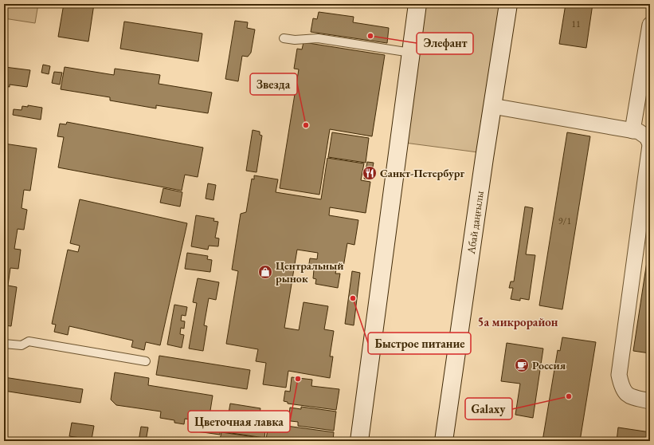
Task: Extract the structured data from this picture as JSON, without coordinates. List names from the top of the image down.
{
  "streets": {
    "main road": ["Абай даңғылы"]
  },
  "districts": ["5а микрорайон"],
  "places": {
    "other": [
      "Элефант",
      "Звезда",
      "Быстрое питание",
      "Цветочная лавка",
      "Galaxy"
    ],
    "restaurant": ["Санкт-Петербург"],
    "shop": ["Центральный рынок"],
    "cafe": ["Россия"]
  },
  "house_numbers": ["11", "9/1"]
}
